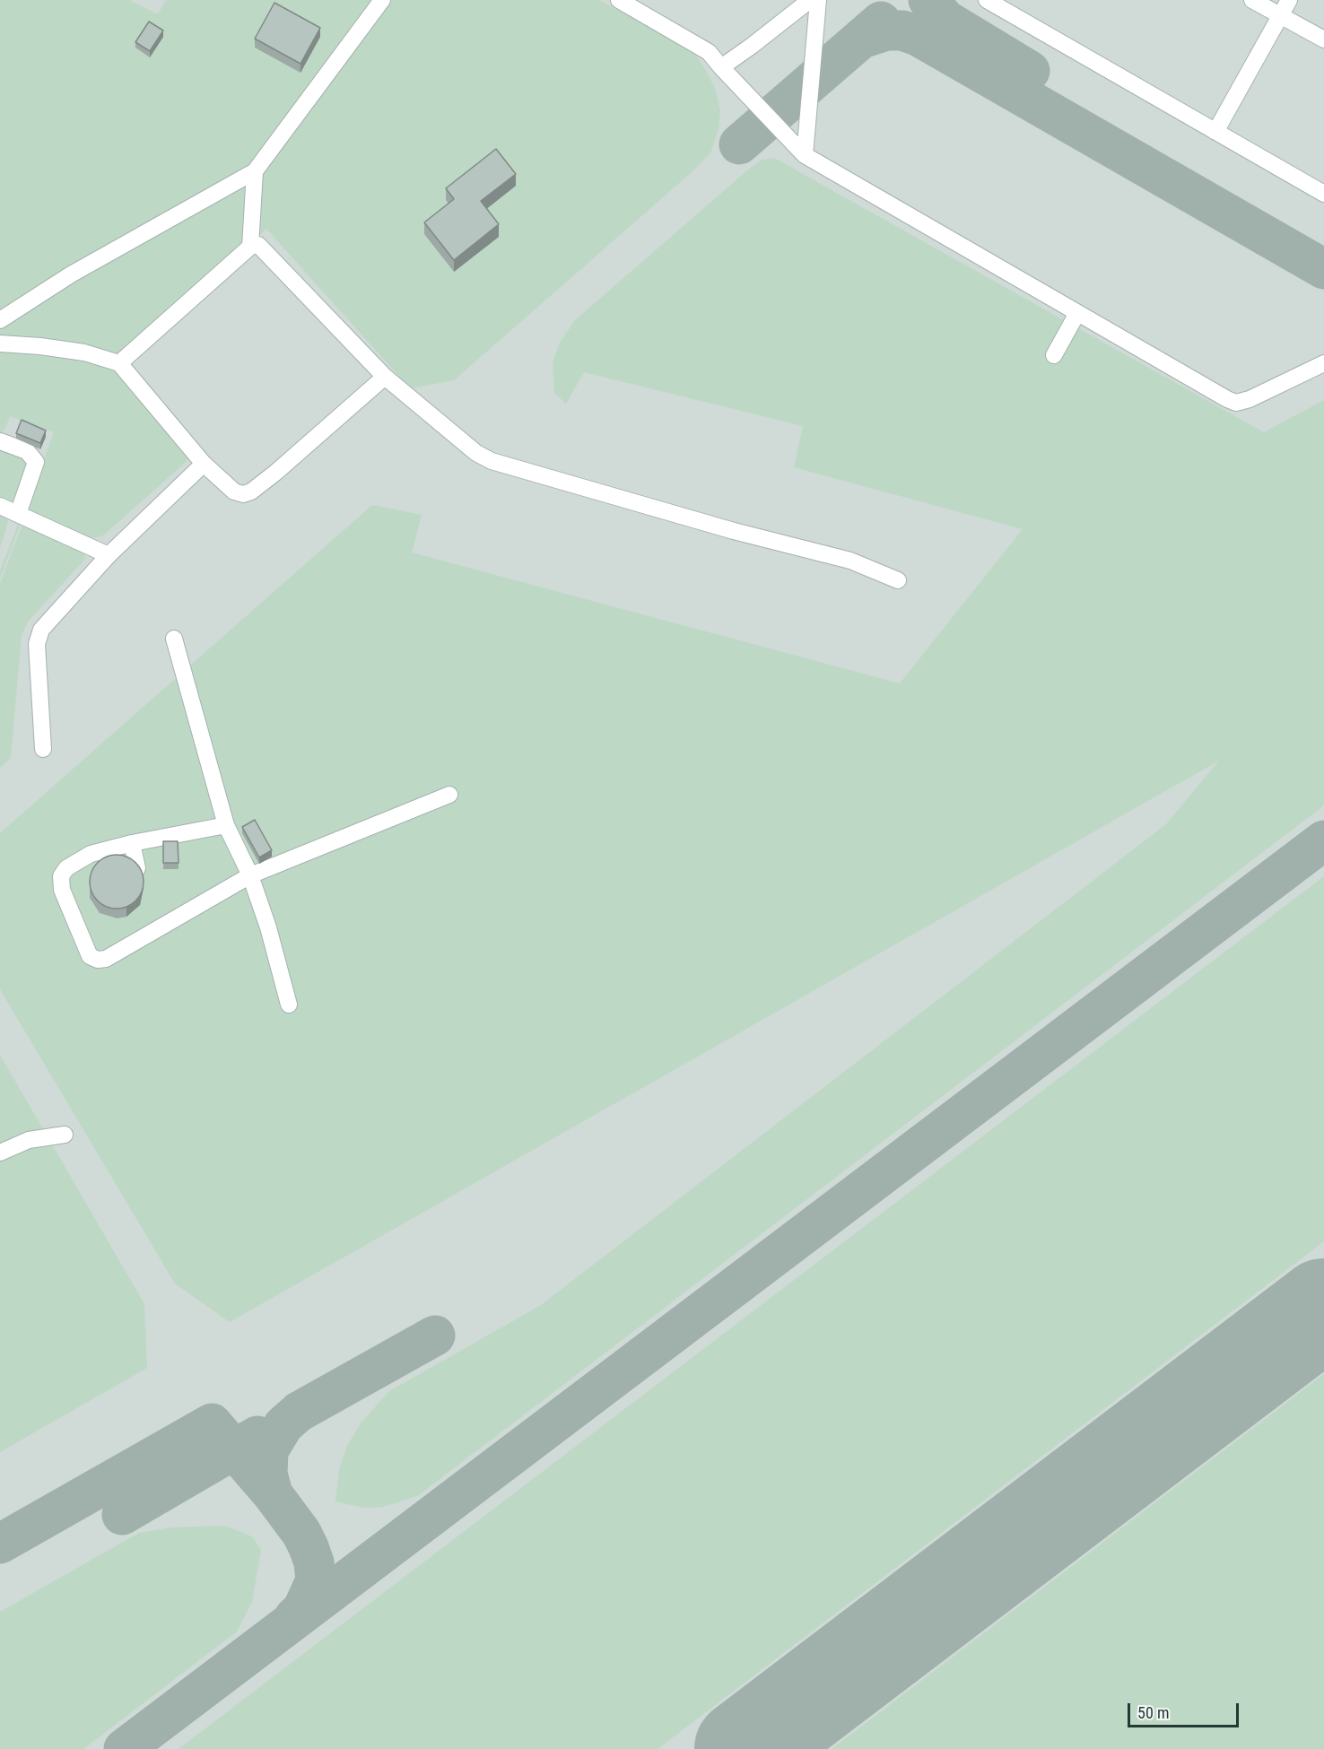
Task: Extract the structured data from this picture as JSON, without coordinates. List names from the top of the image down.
{
  "scale_bar": "50 m"
}
